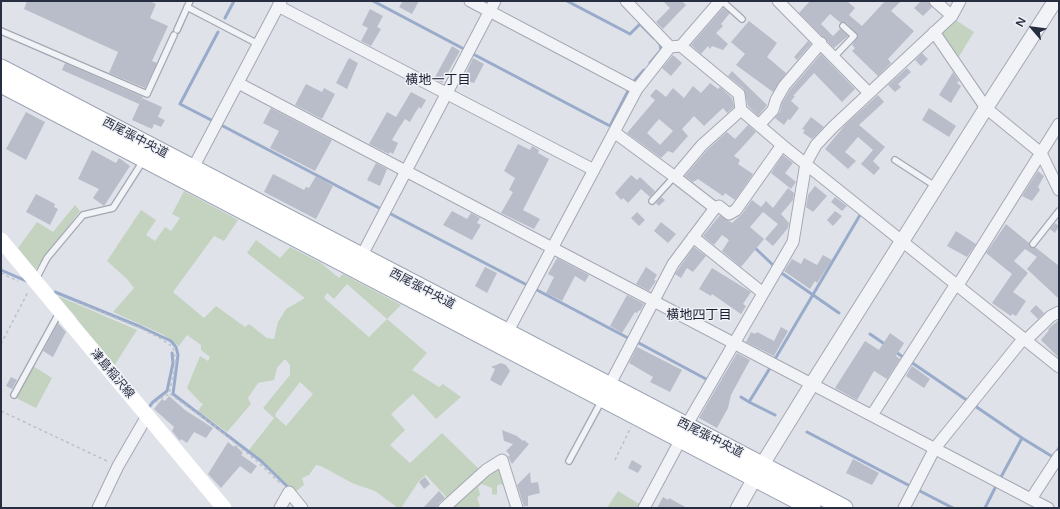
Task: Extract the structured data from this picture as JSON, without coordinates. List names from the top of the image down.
{
  "streets": {
    "main road": ["西尾張中央道", "津島稲沢線"]
  },
  "districts": ["横地一丁目", "横地四丁目"],
  "north": "top left"
}
